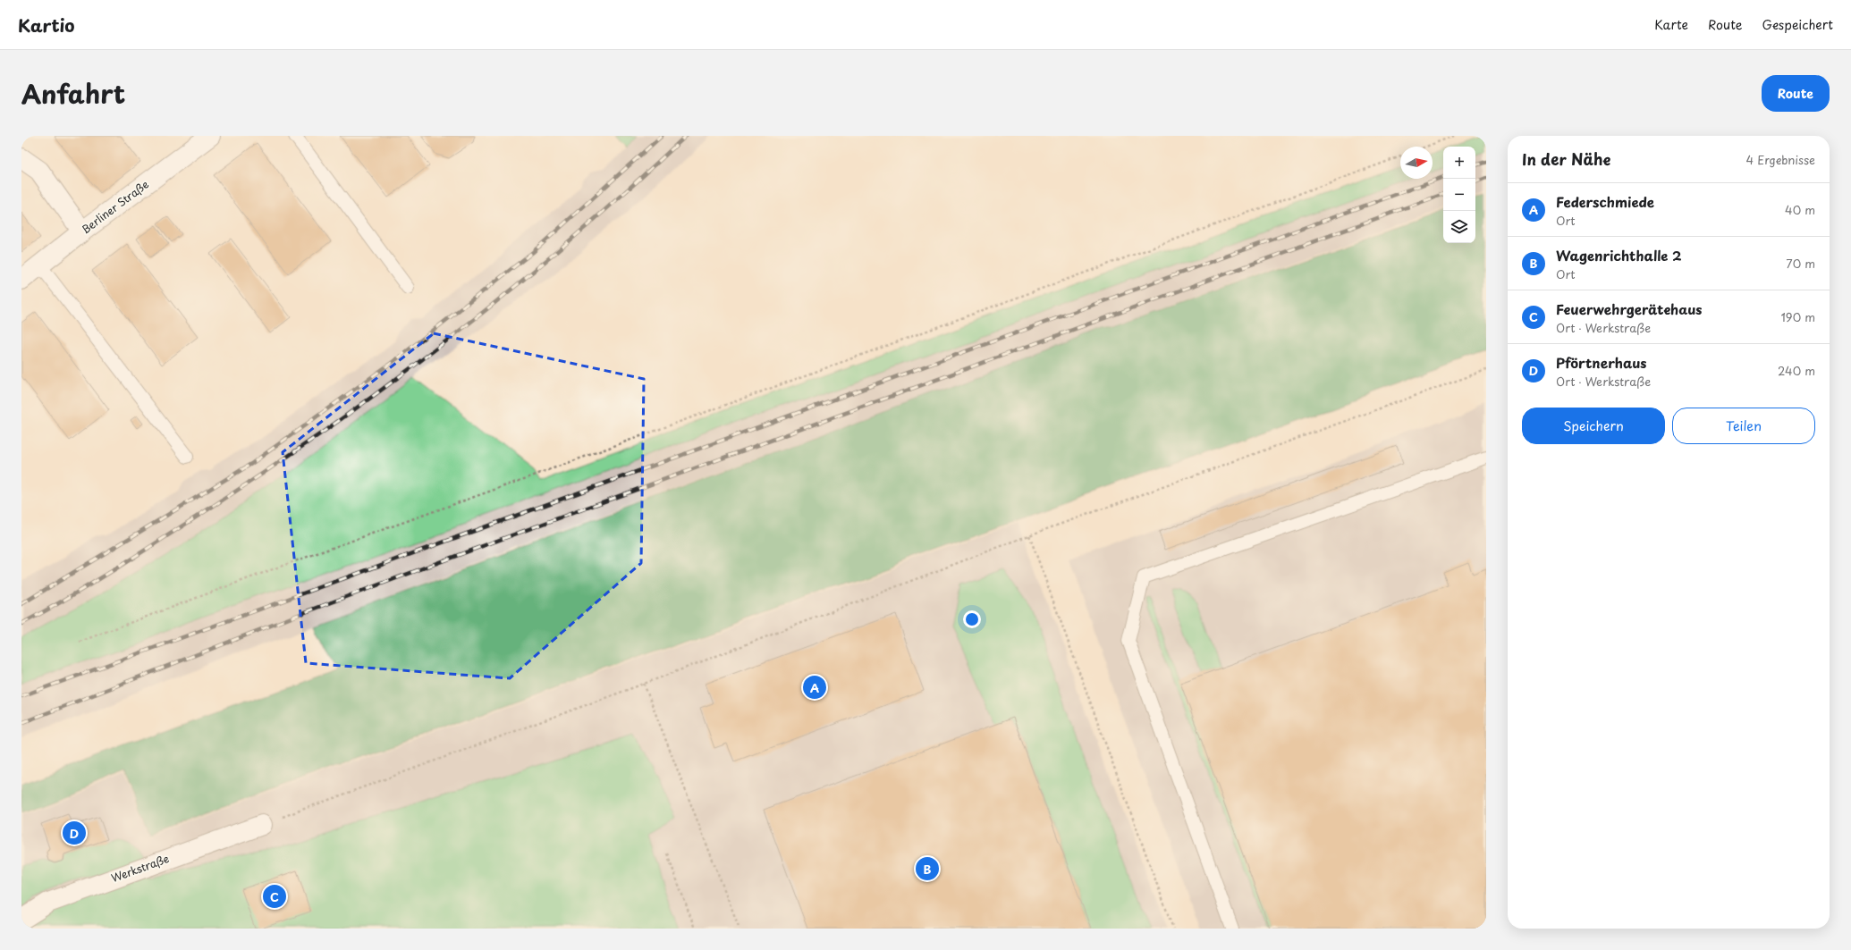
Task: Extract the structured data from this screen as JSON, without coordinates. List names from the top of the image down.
{
  "streets": {
    "street": ["Berliner Straße", "Werkstraße"]
  },
  "north": "right",
  "page": {
    "header": "Kartio",
    "nav": ["Karte", "Route", "Gespeichert"],
    "title": "Anfahrt",
    "buttons": [
      "Route",
      ["Speichern", "Teilen"]
    ],
    "heading": ["In der Nähe", "4 Ergebnisse"],
    "map_buttons": ["+", "−"],
    "list": [
      {
        "mark": "A",
        "name": "Federschmiede",
        "note": "Ort",
        "value": "40 m"
      },
      {
        "mark": "B",
        "name": "Wagenrichthalle 2",
        "note": "Ort",
        "value": "70 m"
      },
      {
        "mark": "C",
        "name": "Feuerwehrgerätehaus",
        "note": "Ort · Werkstraße",
        "value": "190 m"
      },
      {
        "mark": "D",
        "name": "Pförtnerhaus",
        "note": "Ort · Werkstraße",
        "value": "240 m"
      }
    ],
    "pins": [
      "A",
      "D",
      "B",
      "C"
    ]
  }
}
